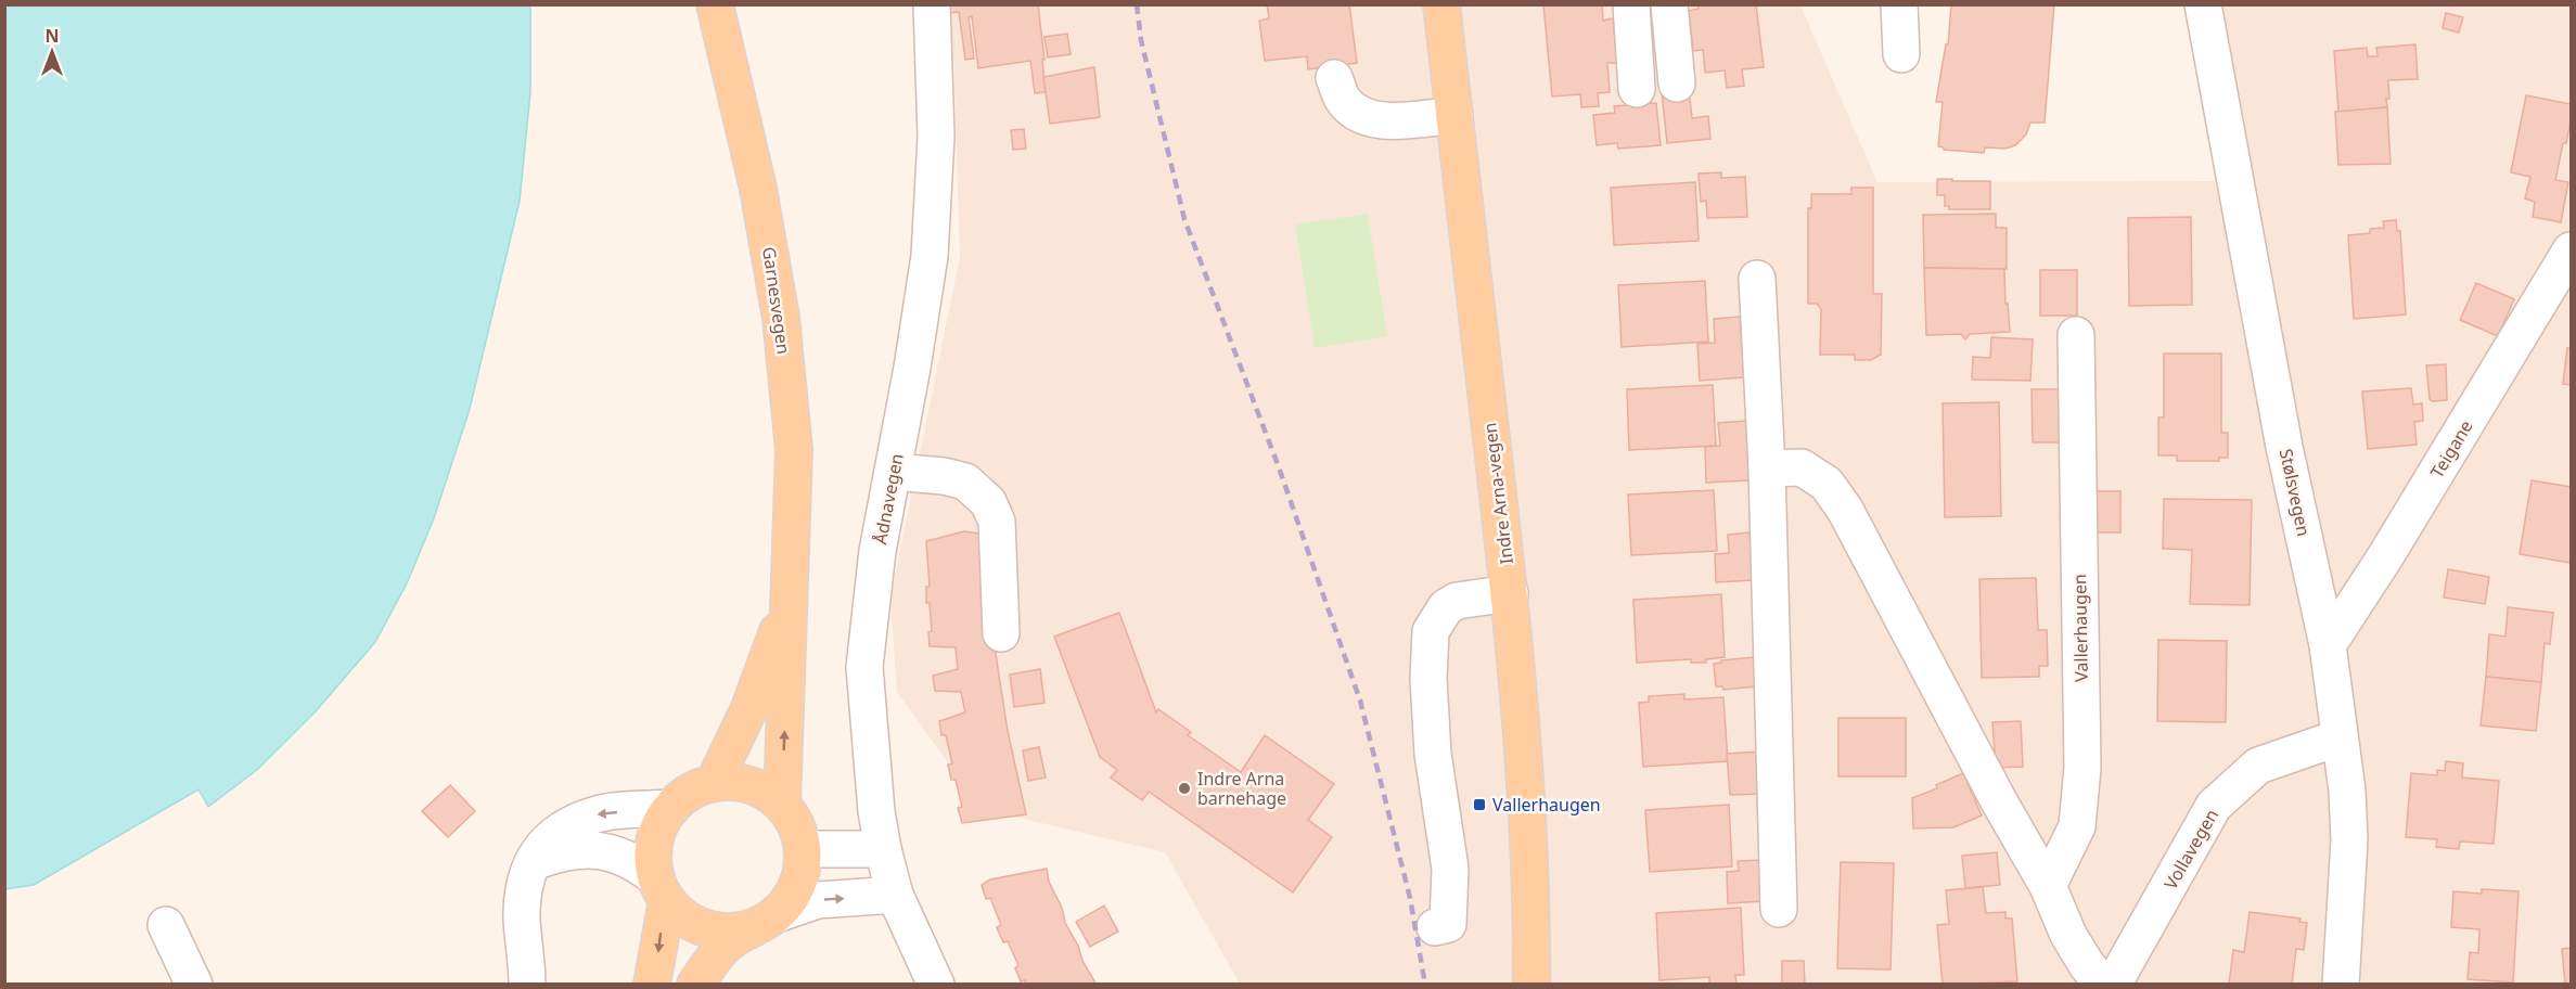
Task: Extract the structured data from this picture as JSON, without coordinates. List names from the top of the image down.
{
  "streets": {
    "main road": ["Garnesvegen", "Indre Arna-vegen"],
    "street": [
      "Teigane",
      "Stølsvegen",
      "Ådnavegen",
      "Vallerhaugen",
      "Vollavegen"
    ]
  },
  "crossings": [
    ["Teigane", "Stølsvegen"],
    ["Stølsvegen", "Vollavegen"]
  ],
  "places": {
    "other": ["Indre Arna barnehage"],
    "transit": ["Vallerhaugen"]
  },
  "north": "top"
}
